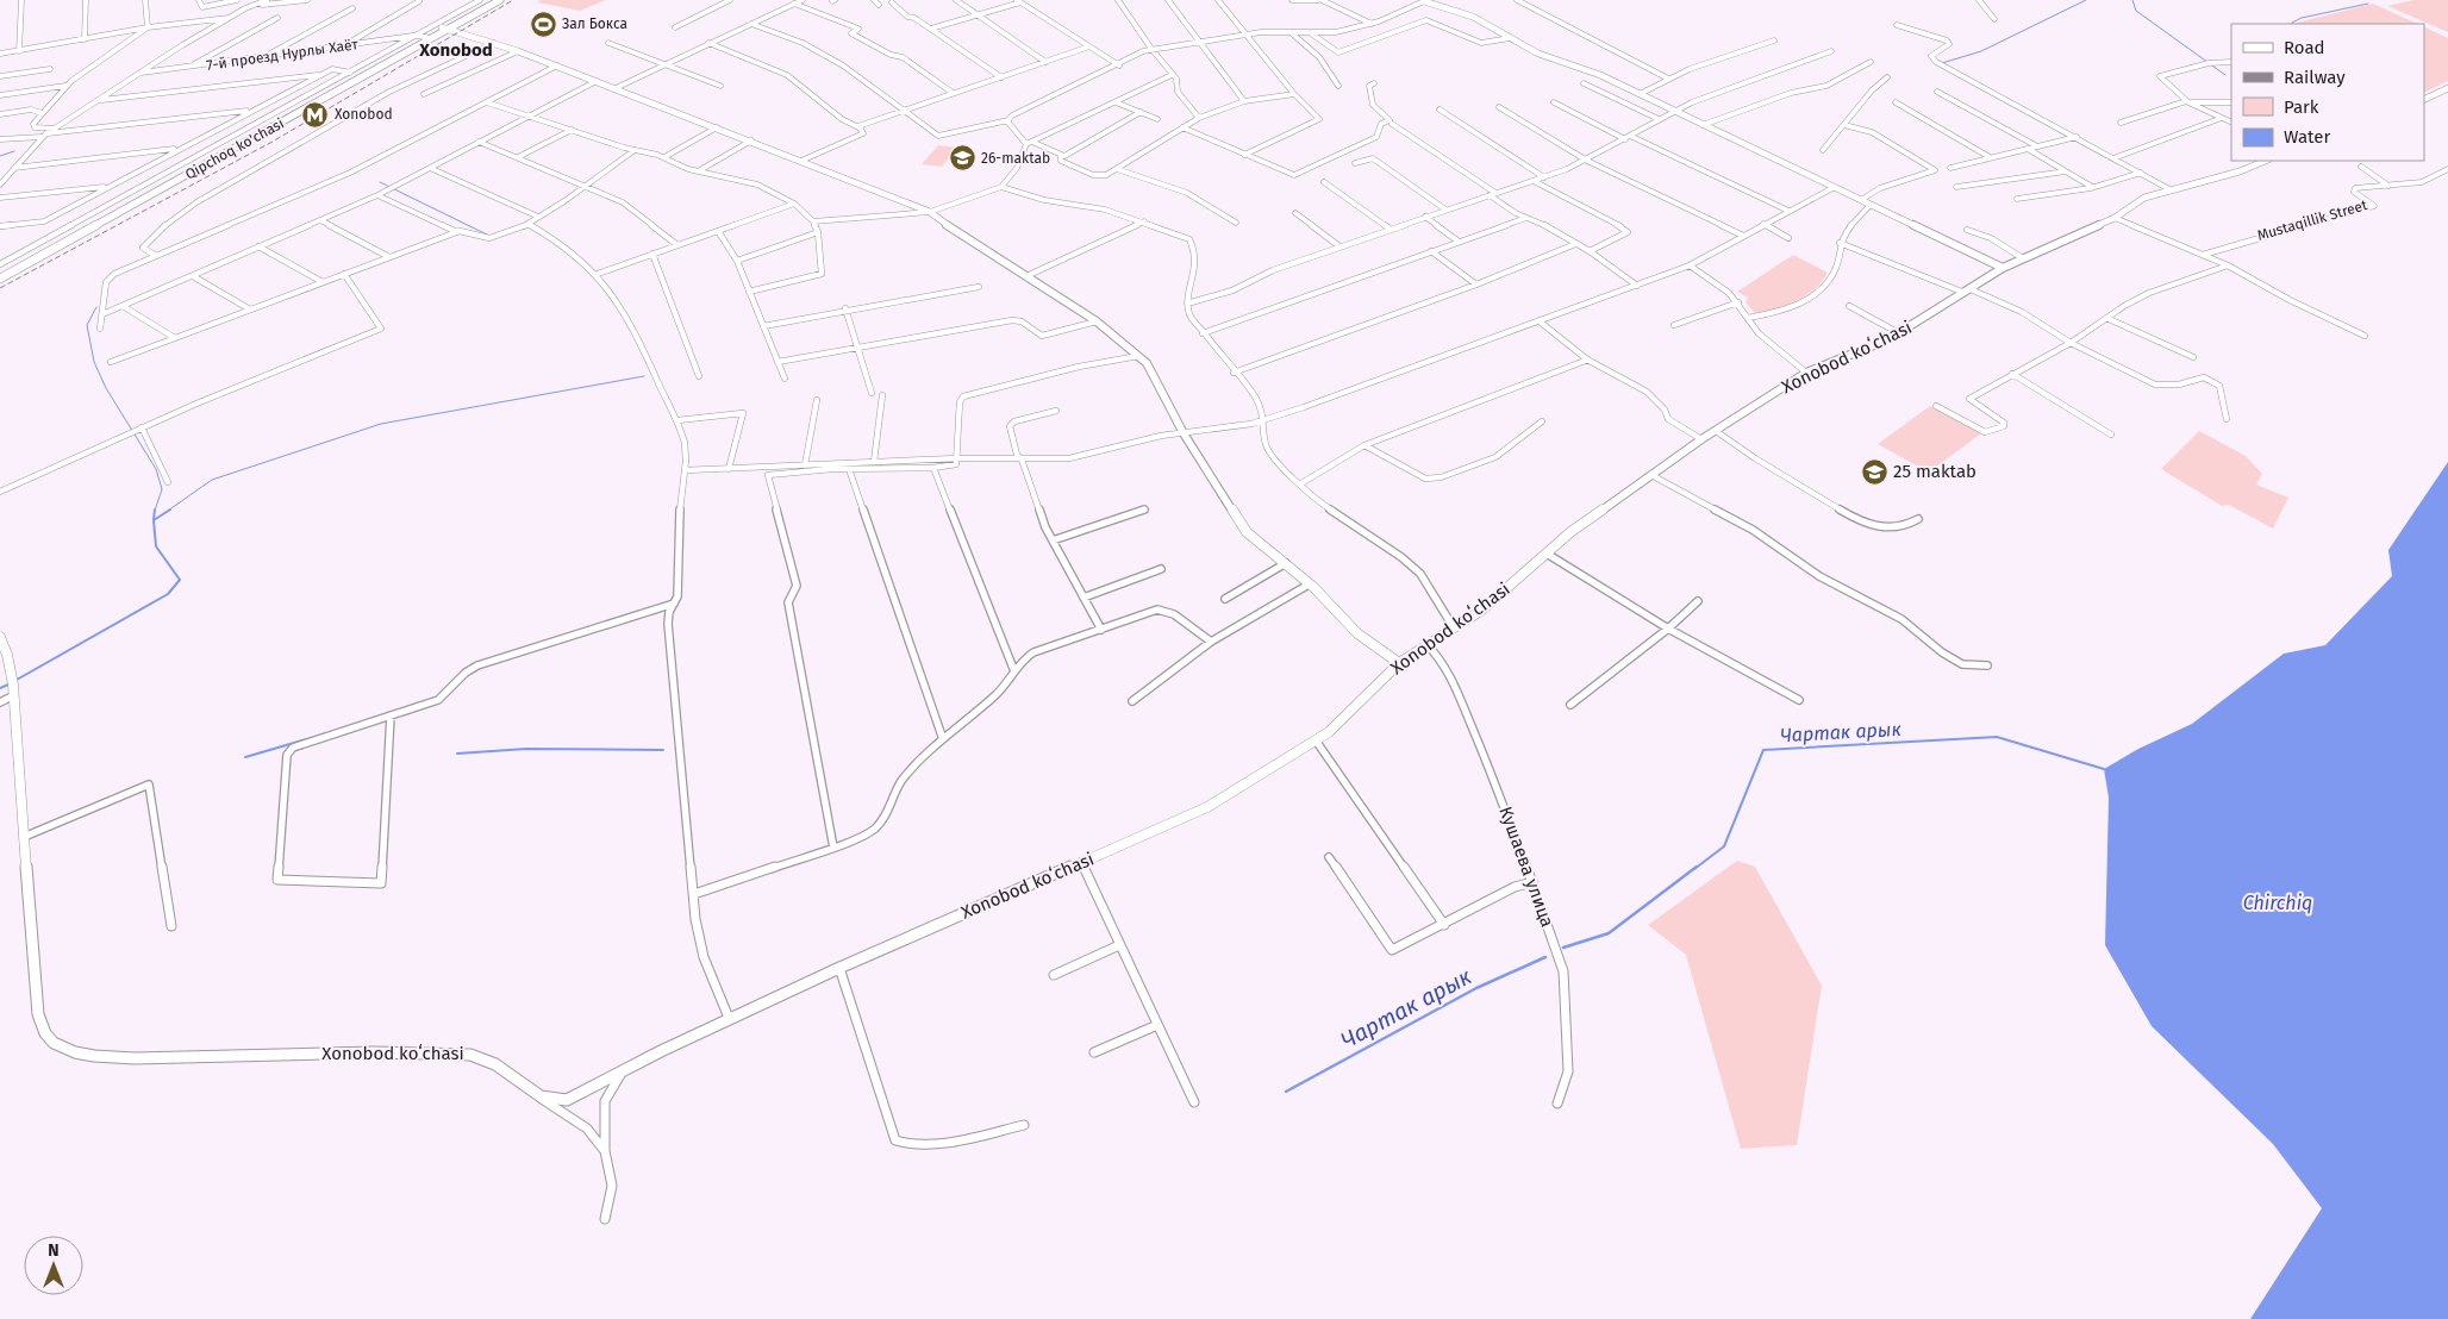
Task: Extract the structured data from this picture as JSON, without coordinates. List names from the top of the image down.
{
  "streets": {
    "main road": ["Qipchoq ko'chasi", "Xonobod koʻchasi"],
    "street": ["7-й проезд Нурлы Хаёт", "Mustaqillik Street", "Кушаева улица"]
  },
  "crossings": [
    ["7-й проезд Нурлы Хаёт", "Qipchoq ko'chasi"],
    ["Xonobod koʻchasi", "Кушаева улица"]
  ],
  "districts": ["Xonobod"],
  "water": ["Чартак арык", "Chirchiq"],
  "places": {
    "sports": ["Зал Бокса"],
    "metro station": ["Xonobod"],
    "school or university": ["26-maktab", "25 maktab"]
  },
  "legend": [
    "Road",
    "Railway",
    "Park",
    "Water"
  ],
  "north": "top"
}
